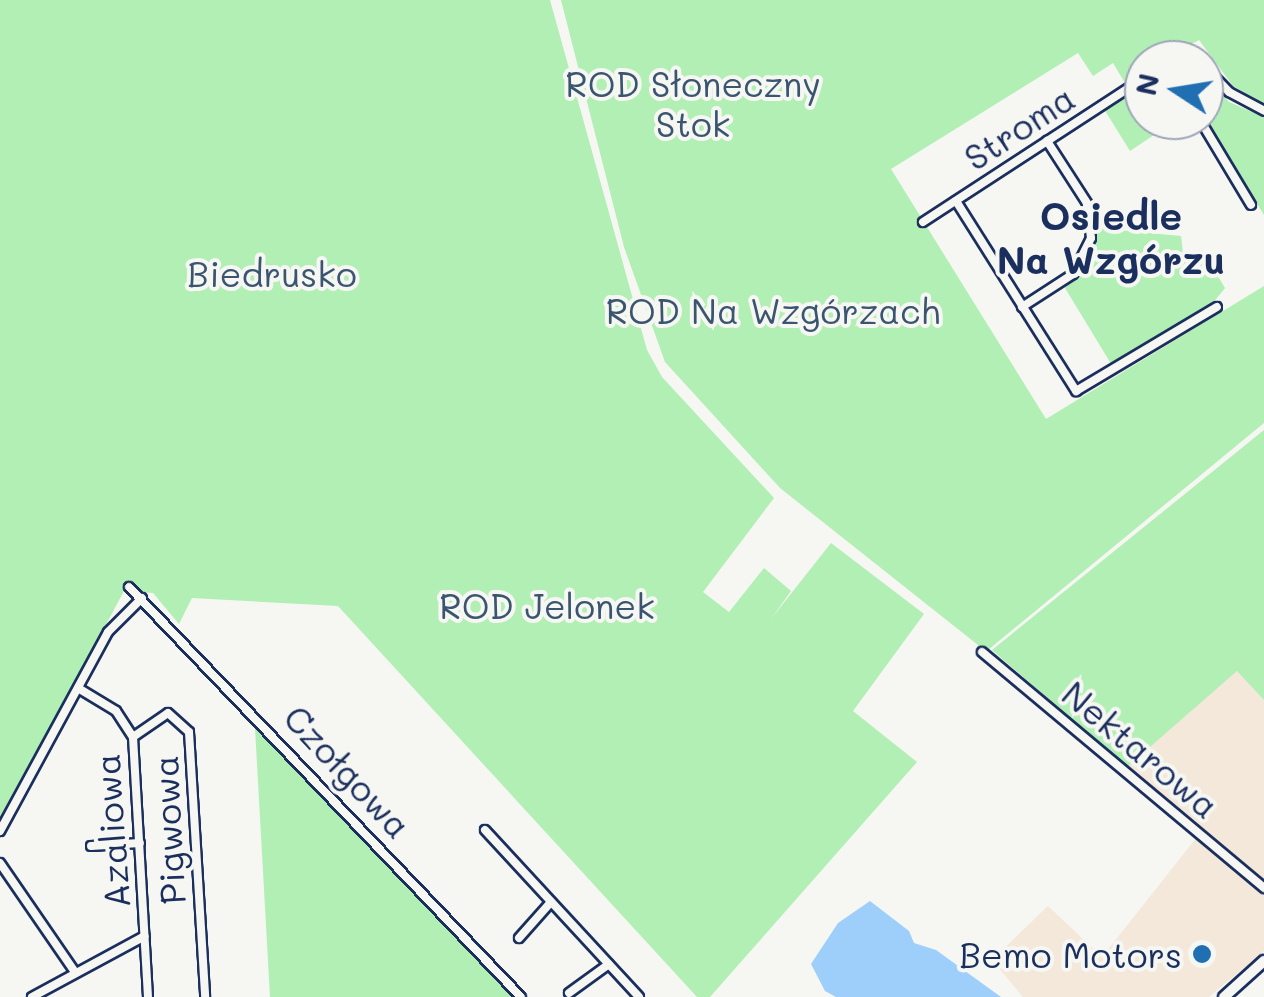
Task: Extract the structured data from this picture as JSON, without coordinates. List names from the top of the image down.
{
  "streets": {
    "street": [
      "Stroma",
      "Nektarowa",
      "Czołgowa",
      "Pigwowa",
      "Azaliowa"
    ]
  },
  "crossings": [
    ["Pigwowa", "Azaliowa"]
  ],
  "districts": ["Osiedle Na Wzgórzu"],
  "parks": [
    "ROD Słoneczny Stok",
    "Biedrusko",
    "ROD Na Wzgórzach",
    "ROD Jelonek"
  ],
  "places": ["Bemo Motors"],
  "north": "left"
}
